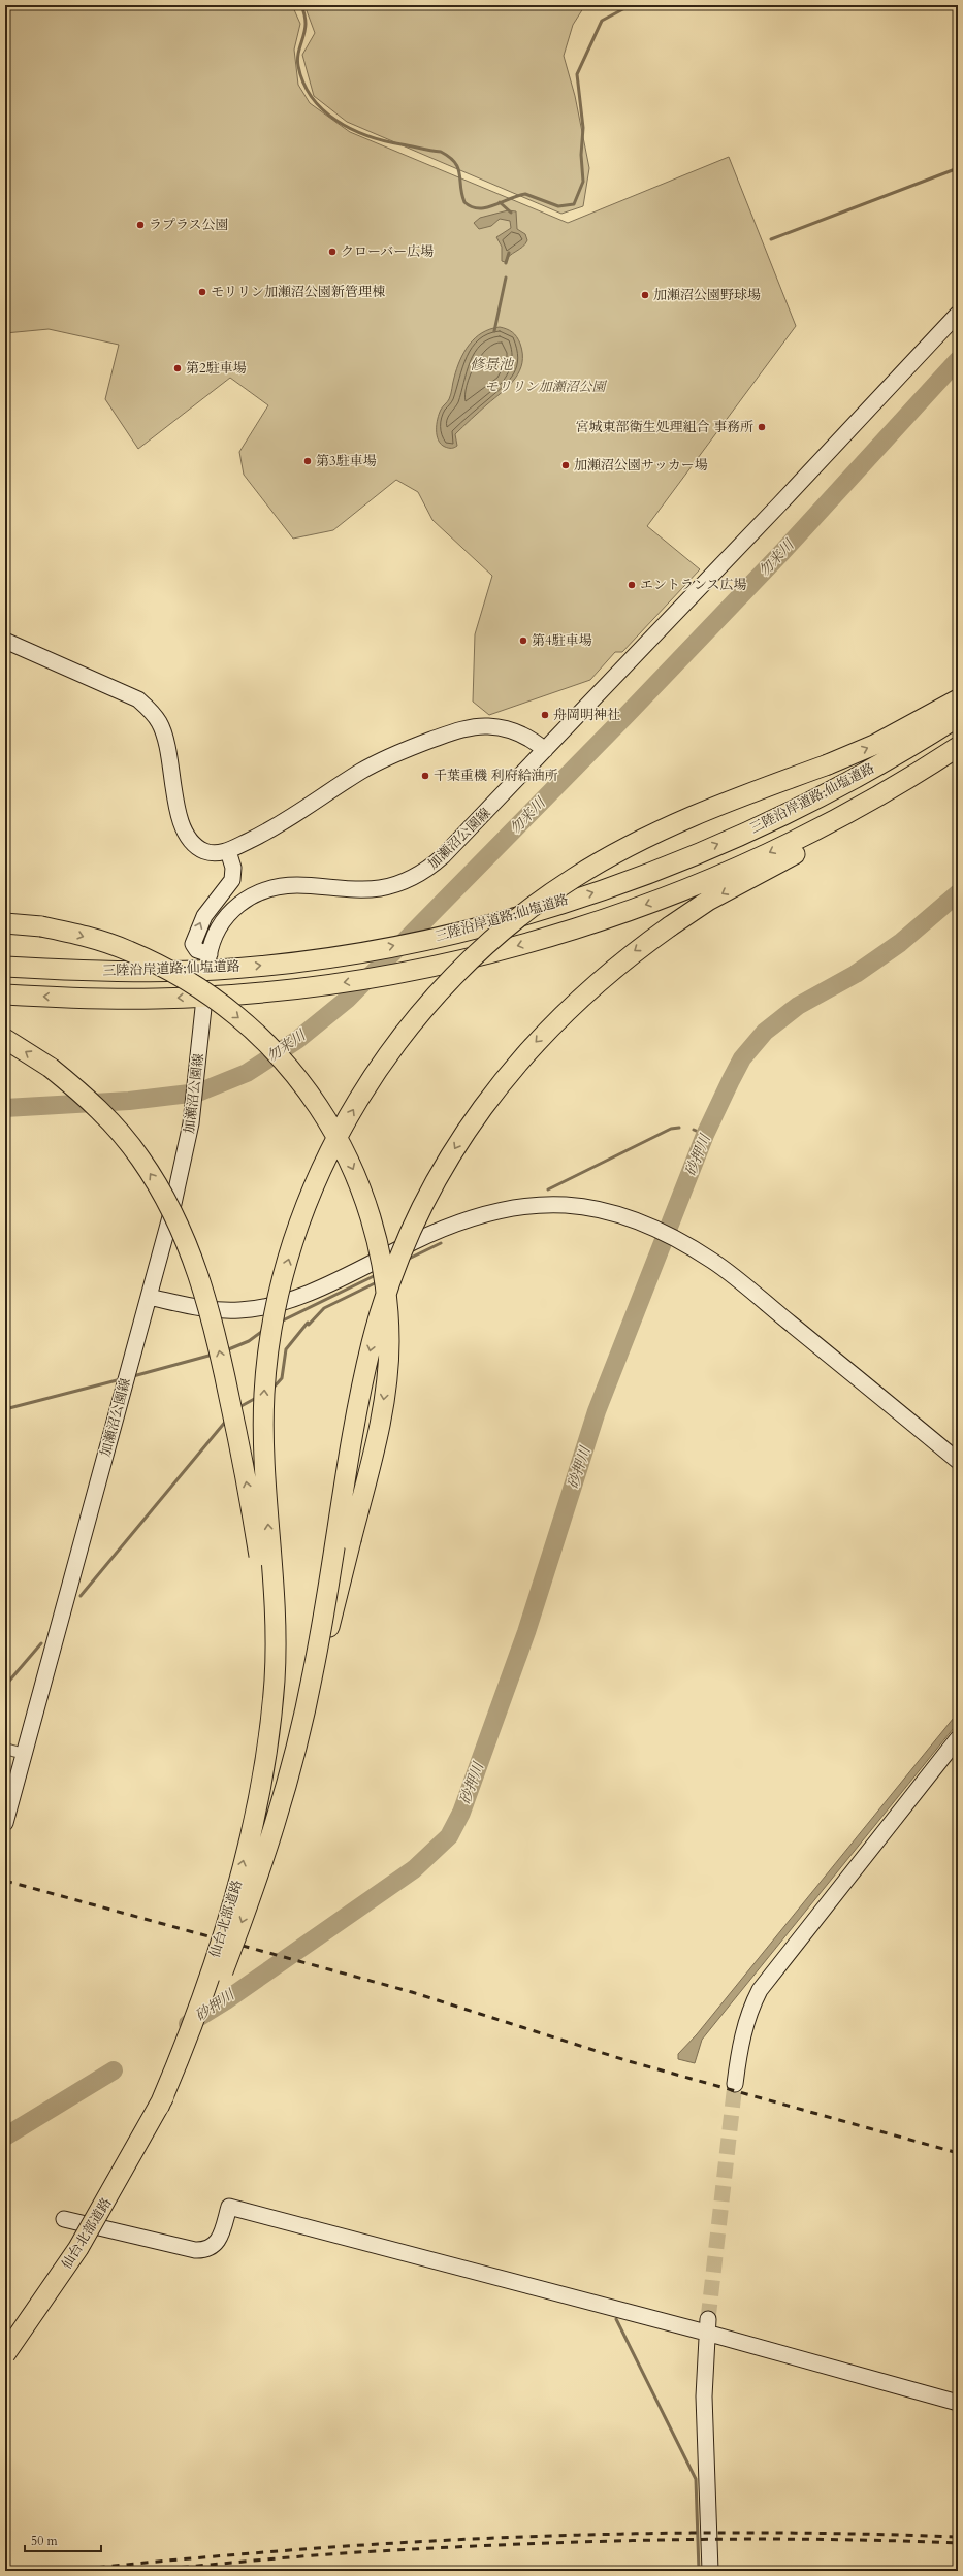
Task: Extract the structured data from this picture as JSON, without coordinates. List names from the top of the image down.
{
  "streets": {
    "highway": ["三陸沿岸道路;仙塩道路", "仙台北部道路"],
    "street": ["加瀬沼公園線"]
  },
  "crossings": [
    ["三陸沿岸道路;仙塩道路", "加瀬沼公園線"]
  ],
  "water": ["修景池", "勿来川", "砂押川"],
  "parks": ["モリリン加瀬沼公園"],
  "places": [
    "ラプラス公園",
    "クローバー広場",
    "モリリン加瀬沼公園新管理棟",
    "加瀬沼公園野球場",
    "第2駐車場",
    "宮城東部衛生処理組合 事務所",
    "第3駐車場",
    "加瀬沼公園サッカー場",
    "エントランス広場",
    "第4駐車場",
    "舟岡明神社",
    "千葉重機 利府給油所"
  ],
  "scale_bar": "50 m"
}
